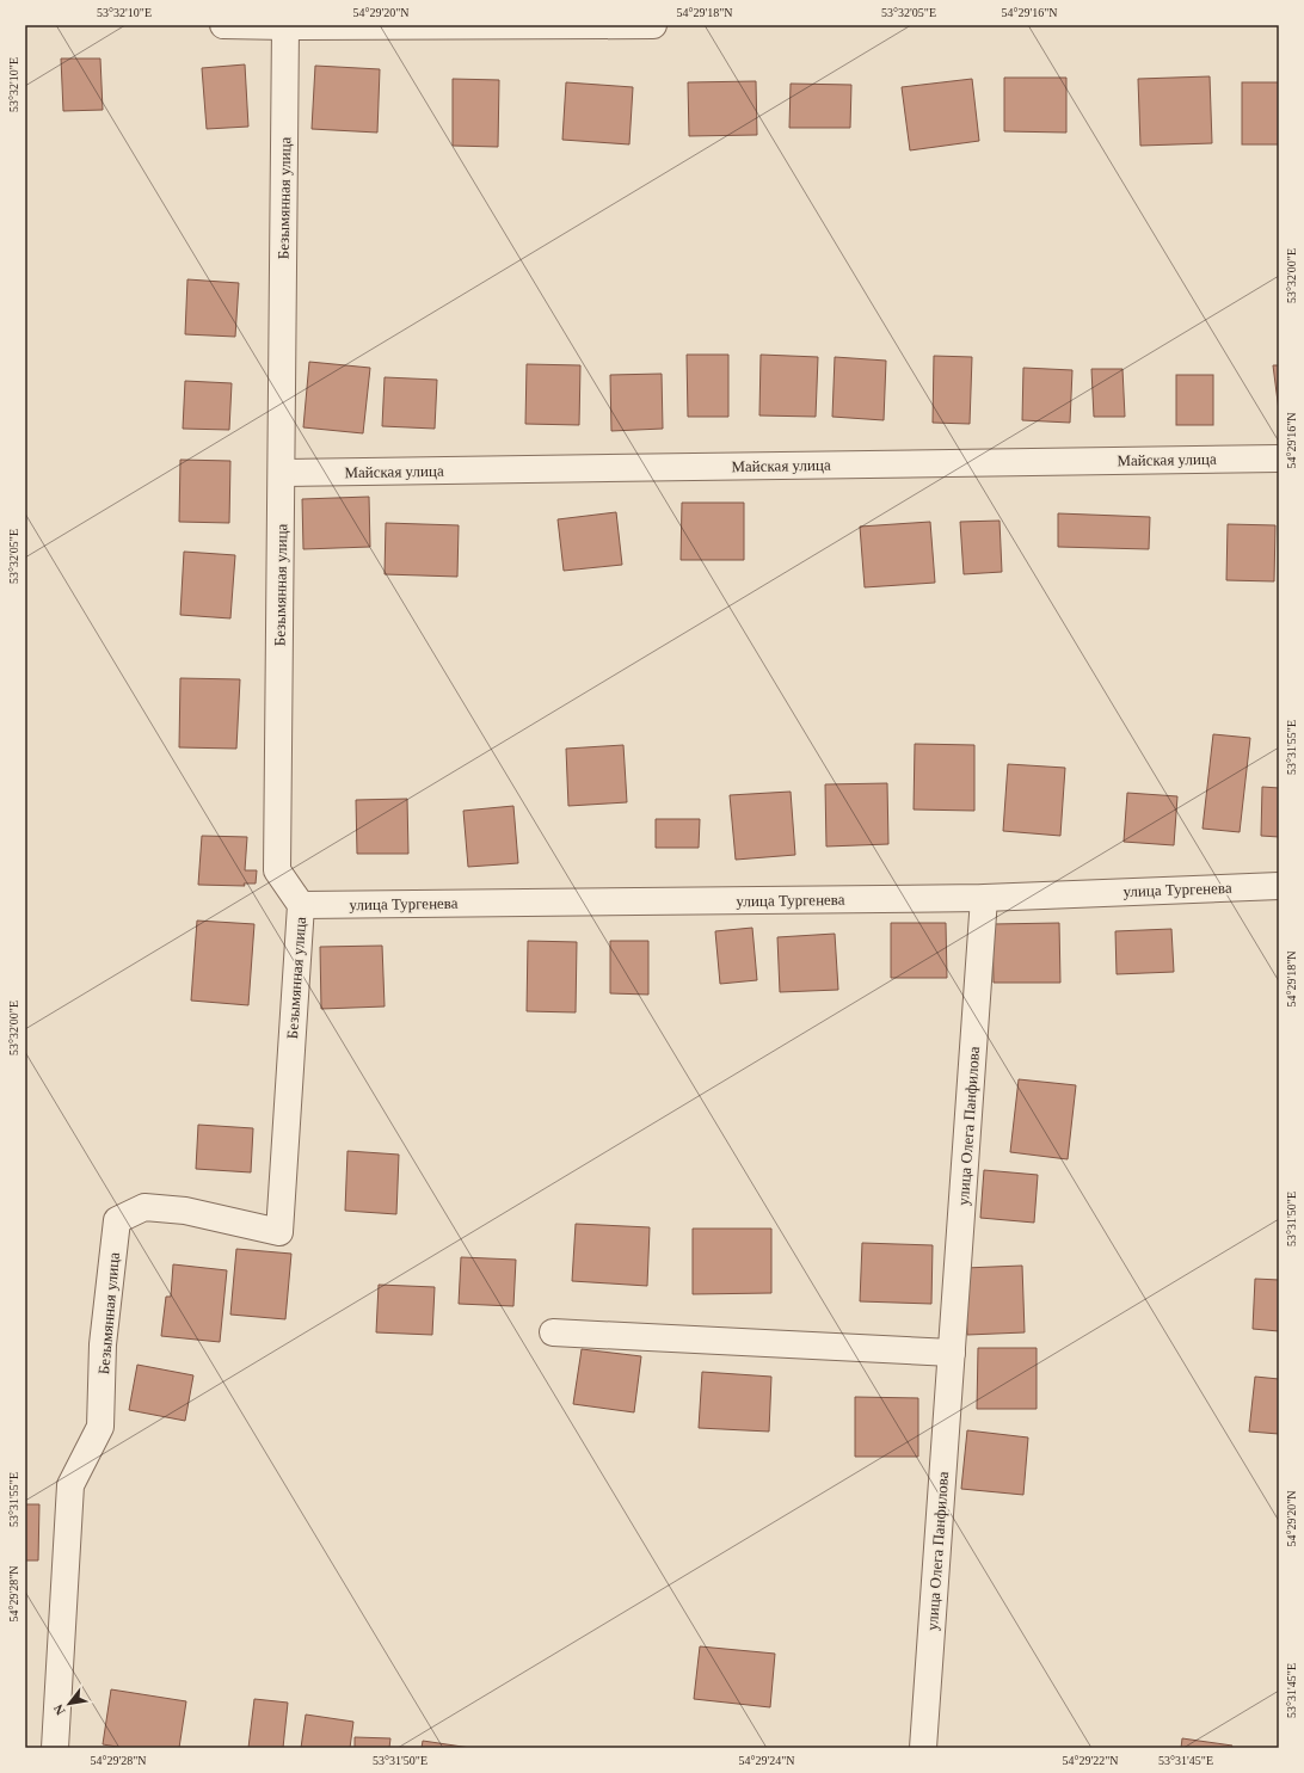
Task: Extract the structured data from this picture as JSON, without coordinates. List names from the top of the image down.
{
  "streets": {
    "street": [
      "Безымянная улица",
      "Майская улица",
      "улица Тургенева",
      "улица Олега Панфилова"
    ]
  },
  "crossings": [
    ["Безымянная улица", "Майская улица"],
    ["Безымянная улица", "улица Тургенева"],
    ["улица Тургенева", "улица Олега Панфилова"]
  ],
  "north": "bottom left",
  "coordinates": [
    "53°32'10\"E",
    "54°29'20\"N",
    "54°29'18\"N",
    "53°32'05\"E",
    "54°29'16\"N",
    "53°32'00\"E",
    "53°31'55\"E",
    "53°31'50\"E",
    "54°29'28\"N",
    "53°31'45\"E",
    "54°29'24\"N",
    "54°29'22\"N"
  ]
}
